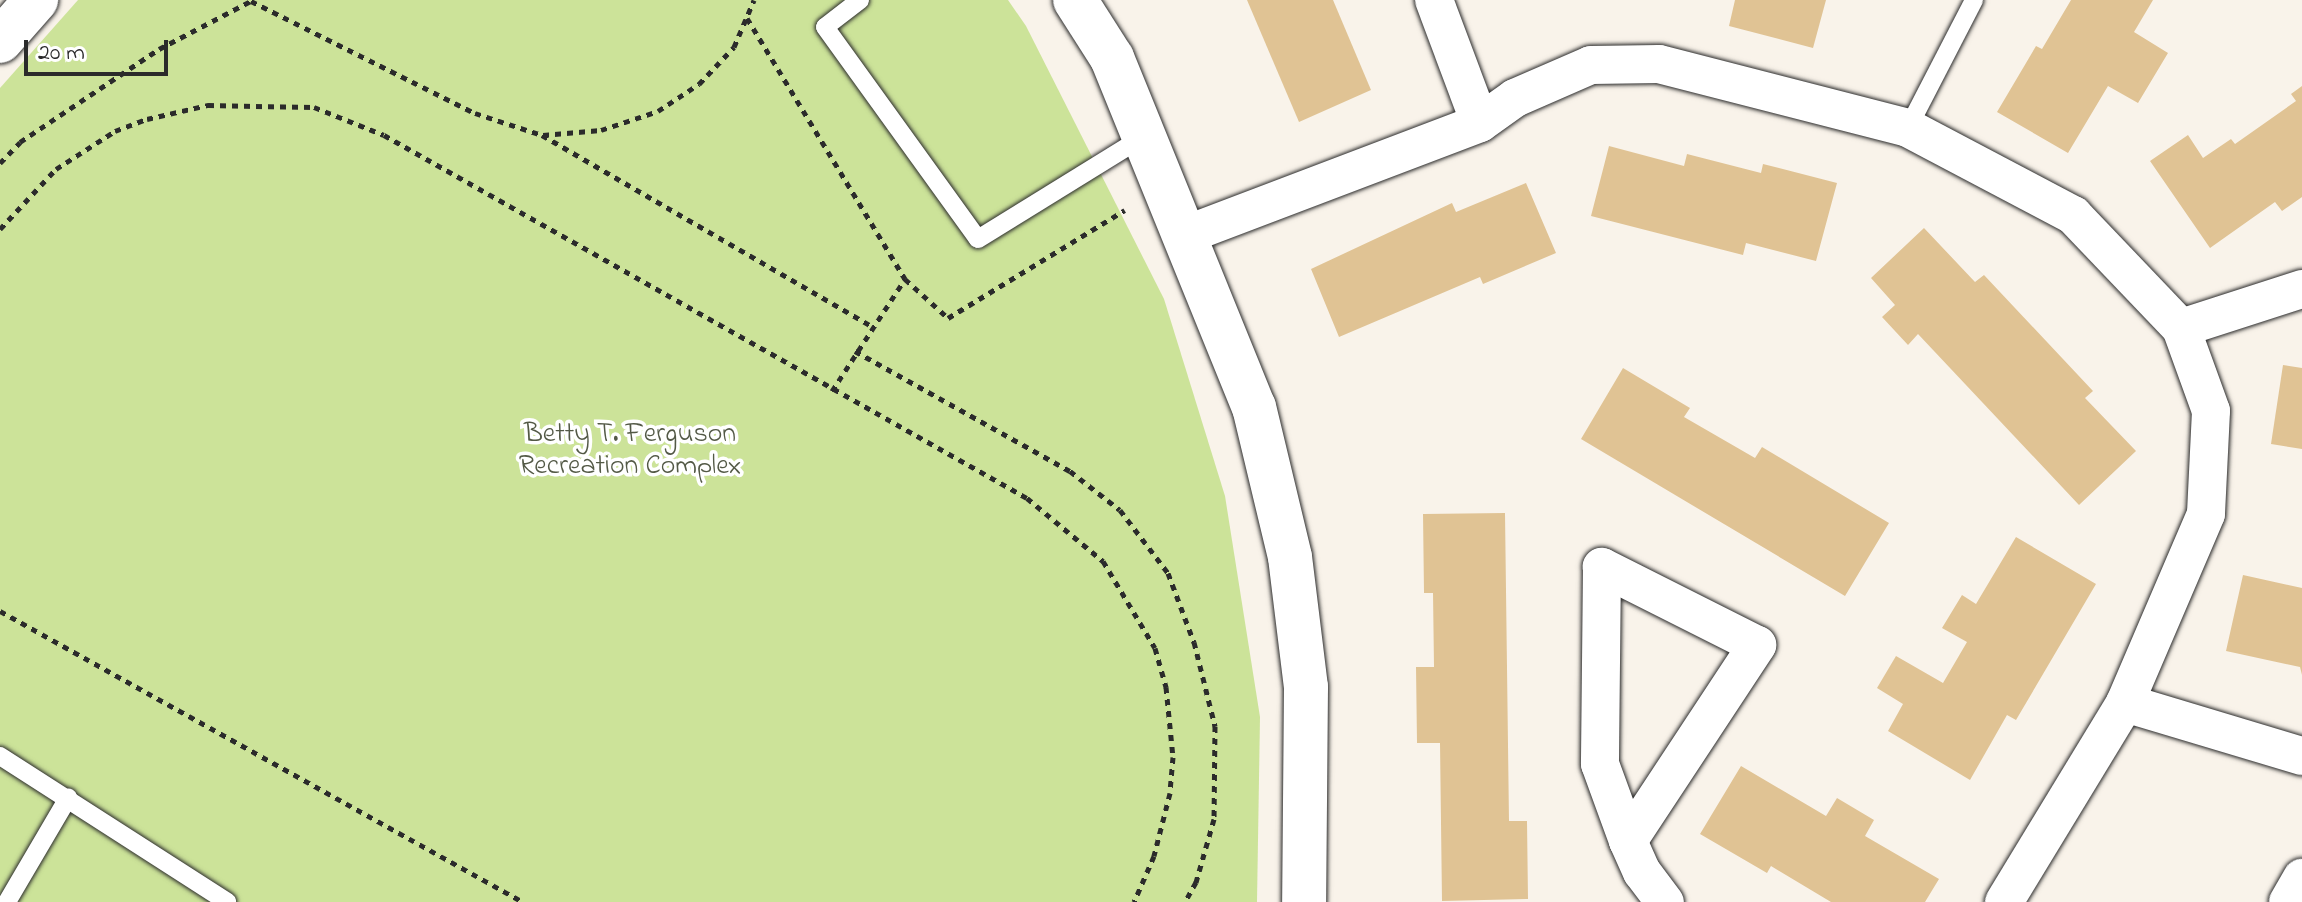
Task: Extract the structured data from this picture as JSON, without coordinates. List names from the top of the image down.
{
  "parks": ["Betty T. Ferguson Recreation Complex"],
  "scale_bar": "20 m"
}
